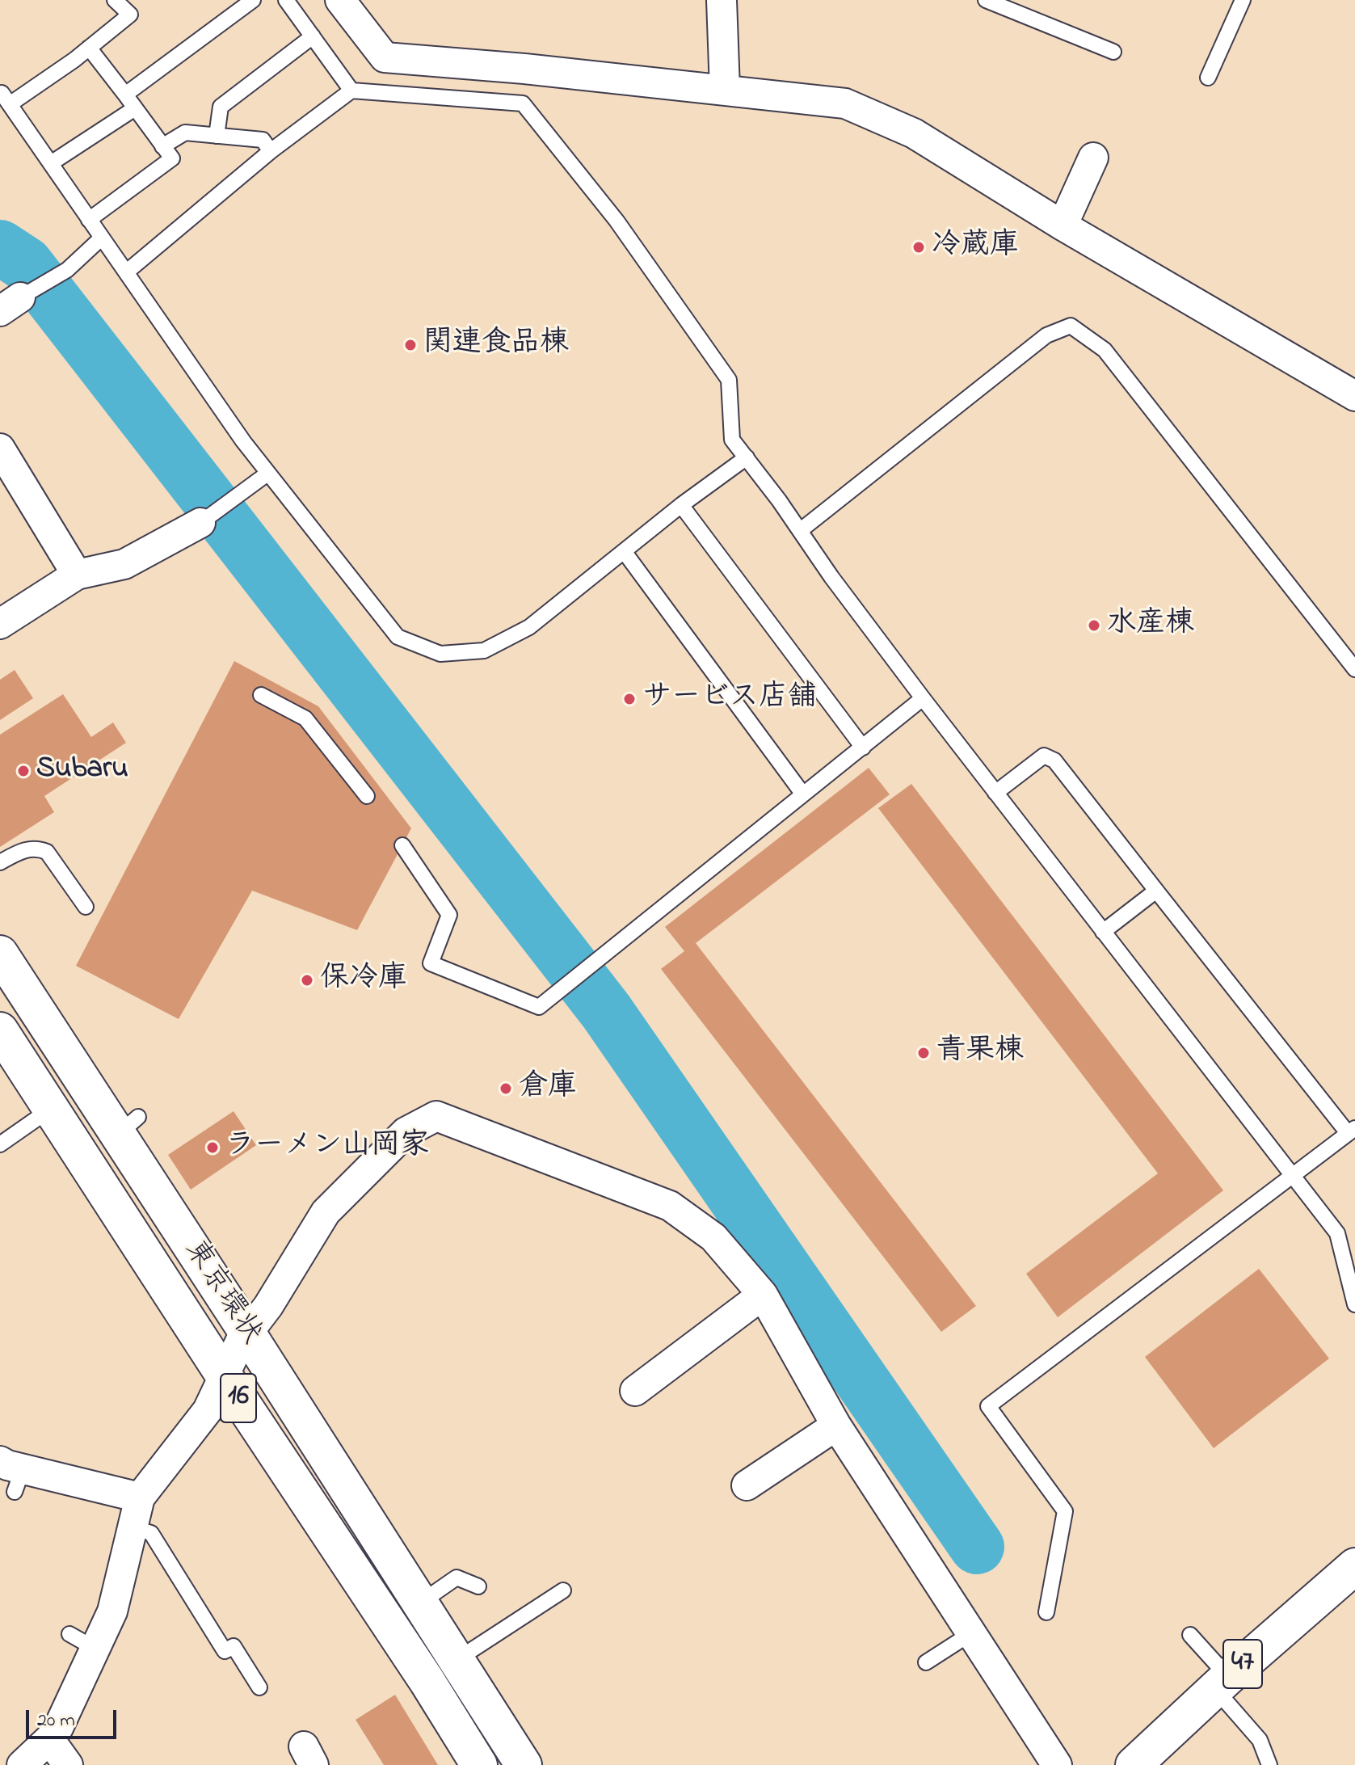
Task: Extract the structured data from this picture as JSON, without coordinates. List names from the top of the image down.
{
  "streets": {
    "main road": ["東京環状", "16", "47"]
  },
  "places": [
    "冷蔵庫",
    "関連食品棟",
    "水産棟",
    "サービス店舗",
    "Subaru",
    "保冷庫",
    "青果棟",
    "倉庫",
    "ラーメン山岡家"
  ],
  "scale_bar": "20 m"
}
